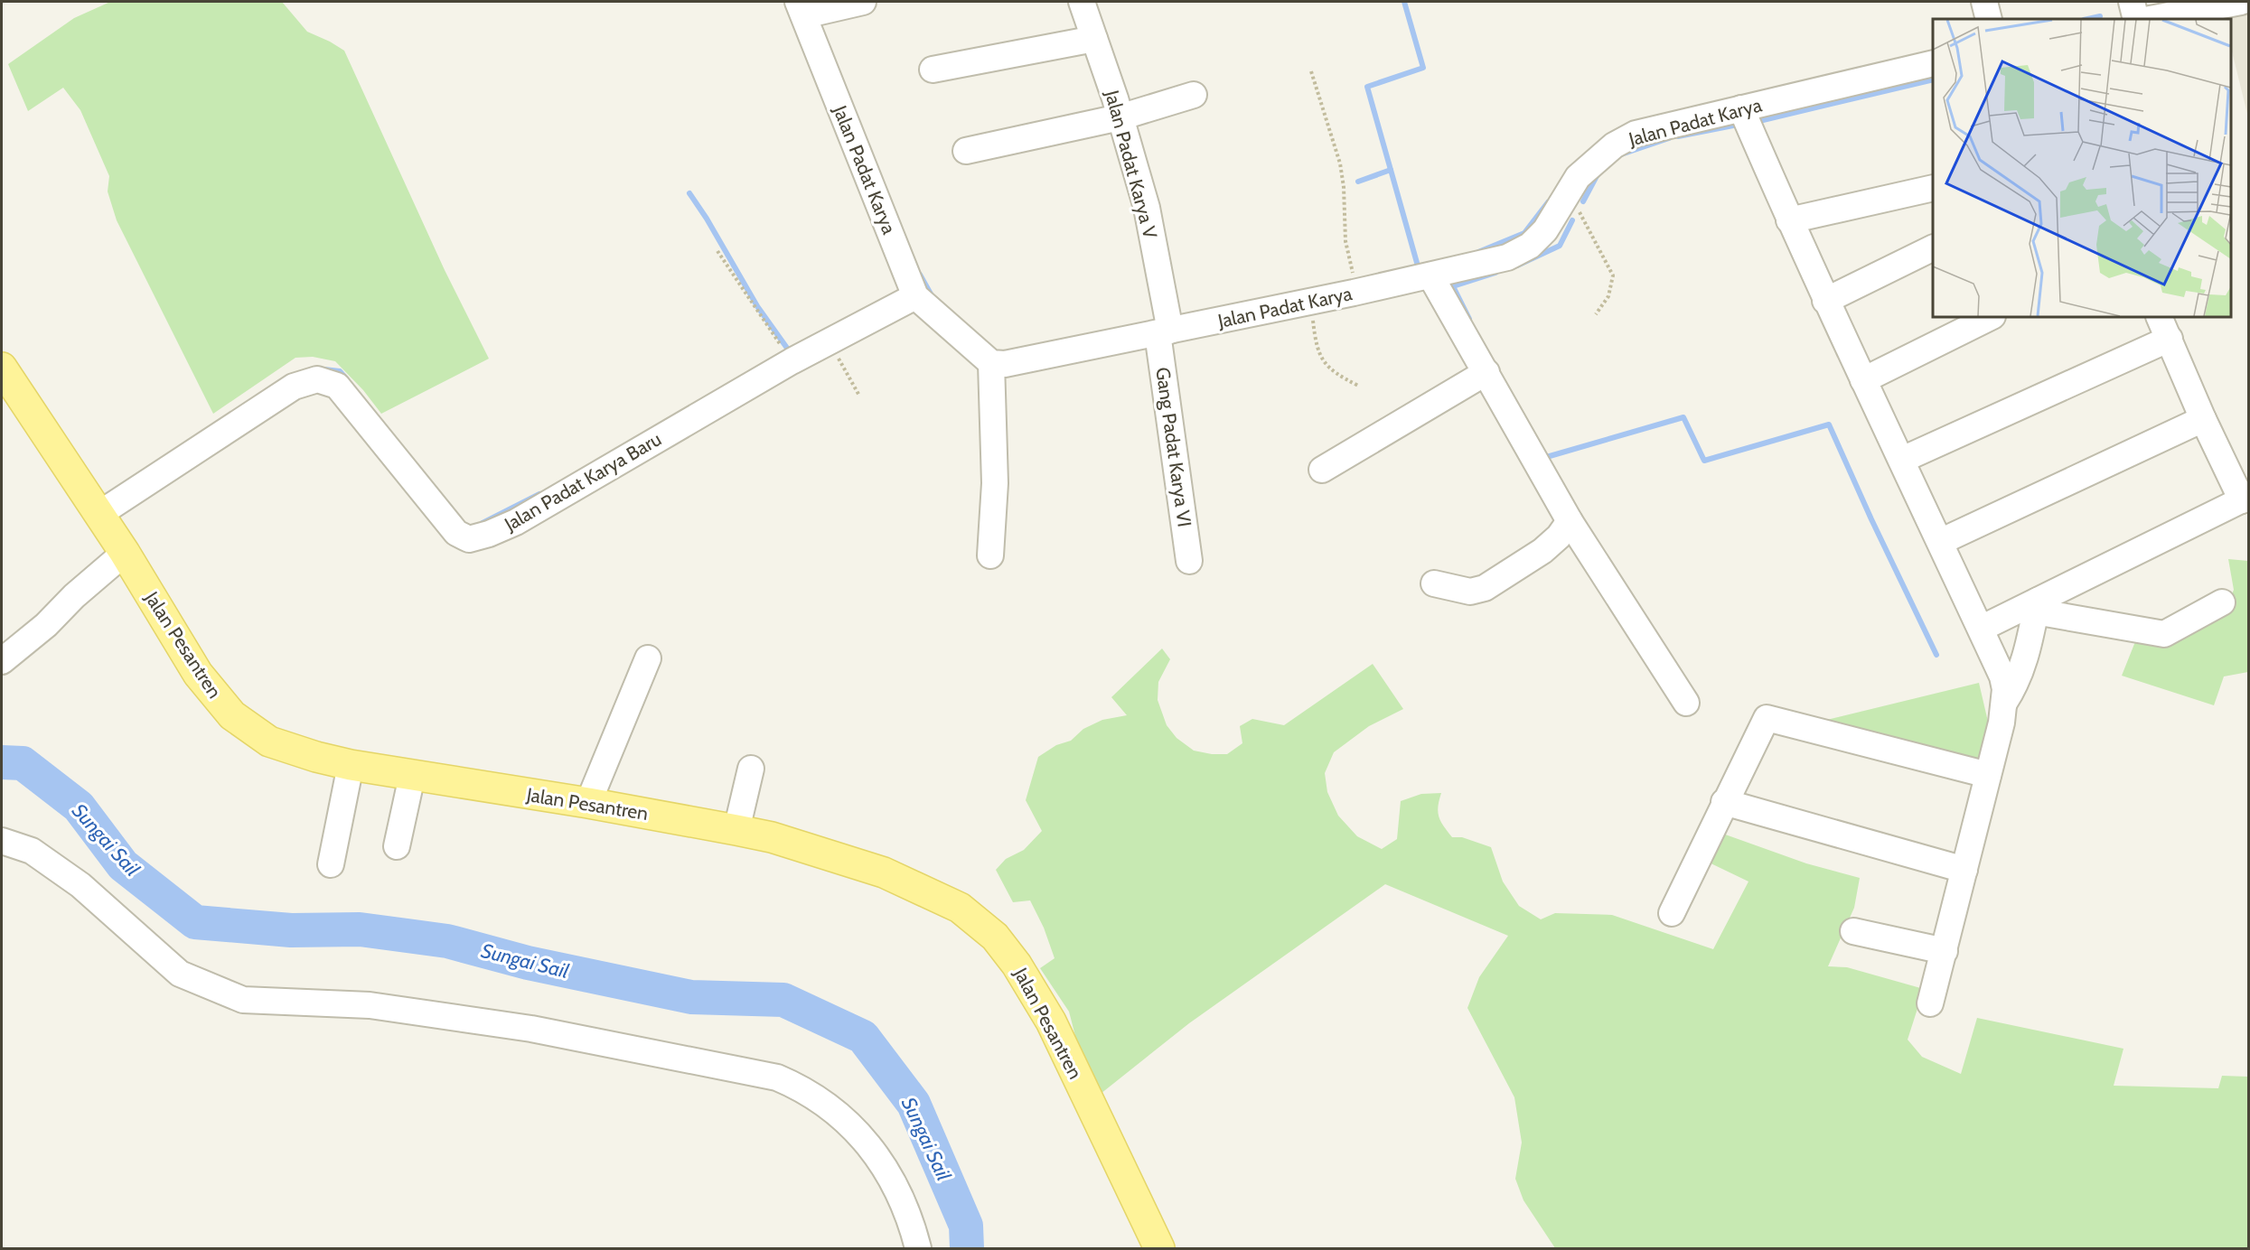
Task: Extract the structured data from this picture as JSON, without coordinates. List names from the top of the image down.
{
  "streets": {
    "main road": ["Jalan Pesantren"],
    "street": [
      "Jalan Padat Karya",
      "Jalan Padat Karya V",
      "Gang Padat Karya VI",
      "Jalan Padat Karya Baru"
    ]
  },
  "crossings": [
    ["Jalan Padat Karya", "Jalan Padat Karya V"],
    ["Jalan Padat Karya", "Gang Padat Karya VI"],
    ["Jalan Padat Karya", "Jalan Padat Karya Baru"],
    ["Jalan Padat Karya V", "Gang Padat Karya VI"],
    ["Jalan Padat Karya Baru", "Jalan Pesantren"]
  ],
  "water": ["Sungai Sail"]
}
